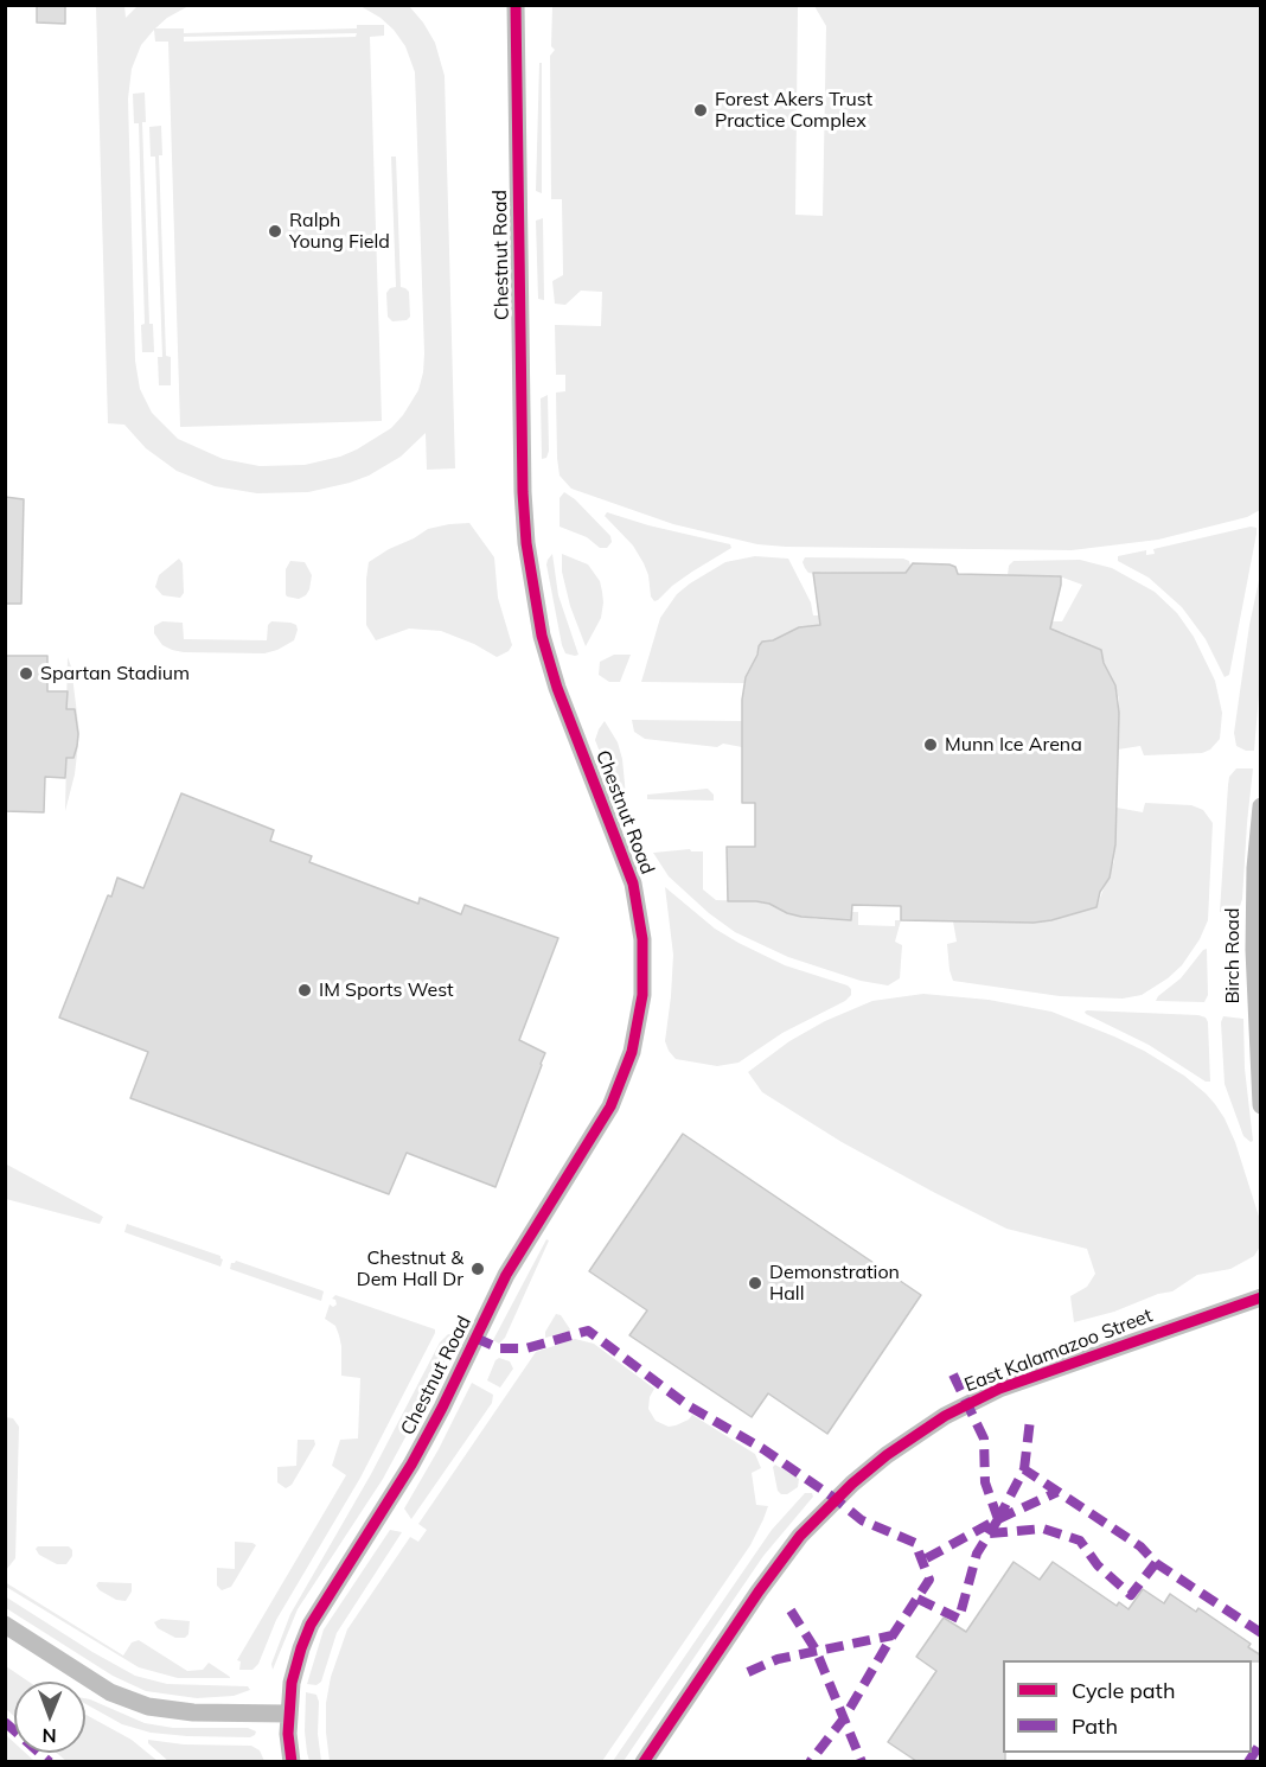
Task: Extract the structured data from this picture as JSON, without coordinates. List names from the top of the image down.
{
  "streets": {
    "street": ["Chestnut Road", "Birch Road", "East Kalamazoo Street"]
  },
  "places": [
    "Forest Akers Trust Practice Complex",
    "Ralph Young Field",
    "Spartan Stadium",
    "Munn Ice Arena",
    "IM Sports West",
    "Chestnut & Dem Hall Dr",
    "Demonstration Hall"
  ],
  "legend": ["Cycle path", "Path"],
  "north": "bottom"
}
